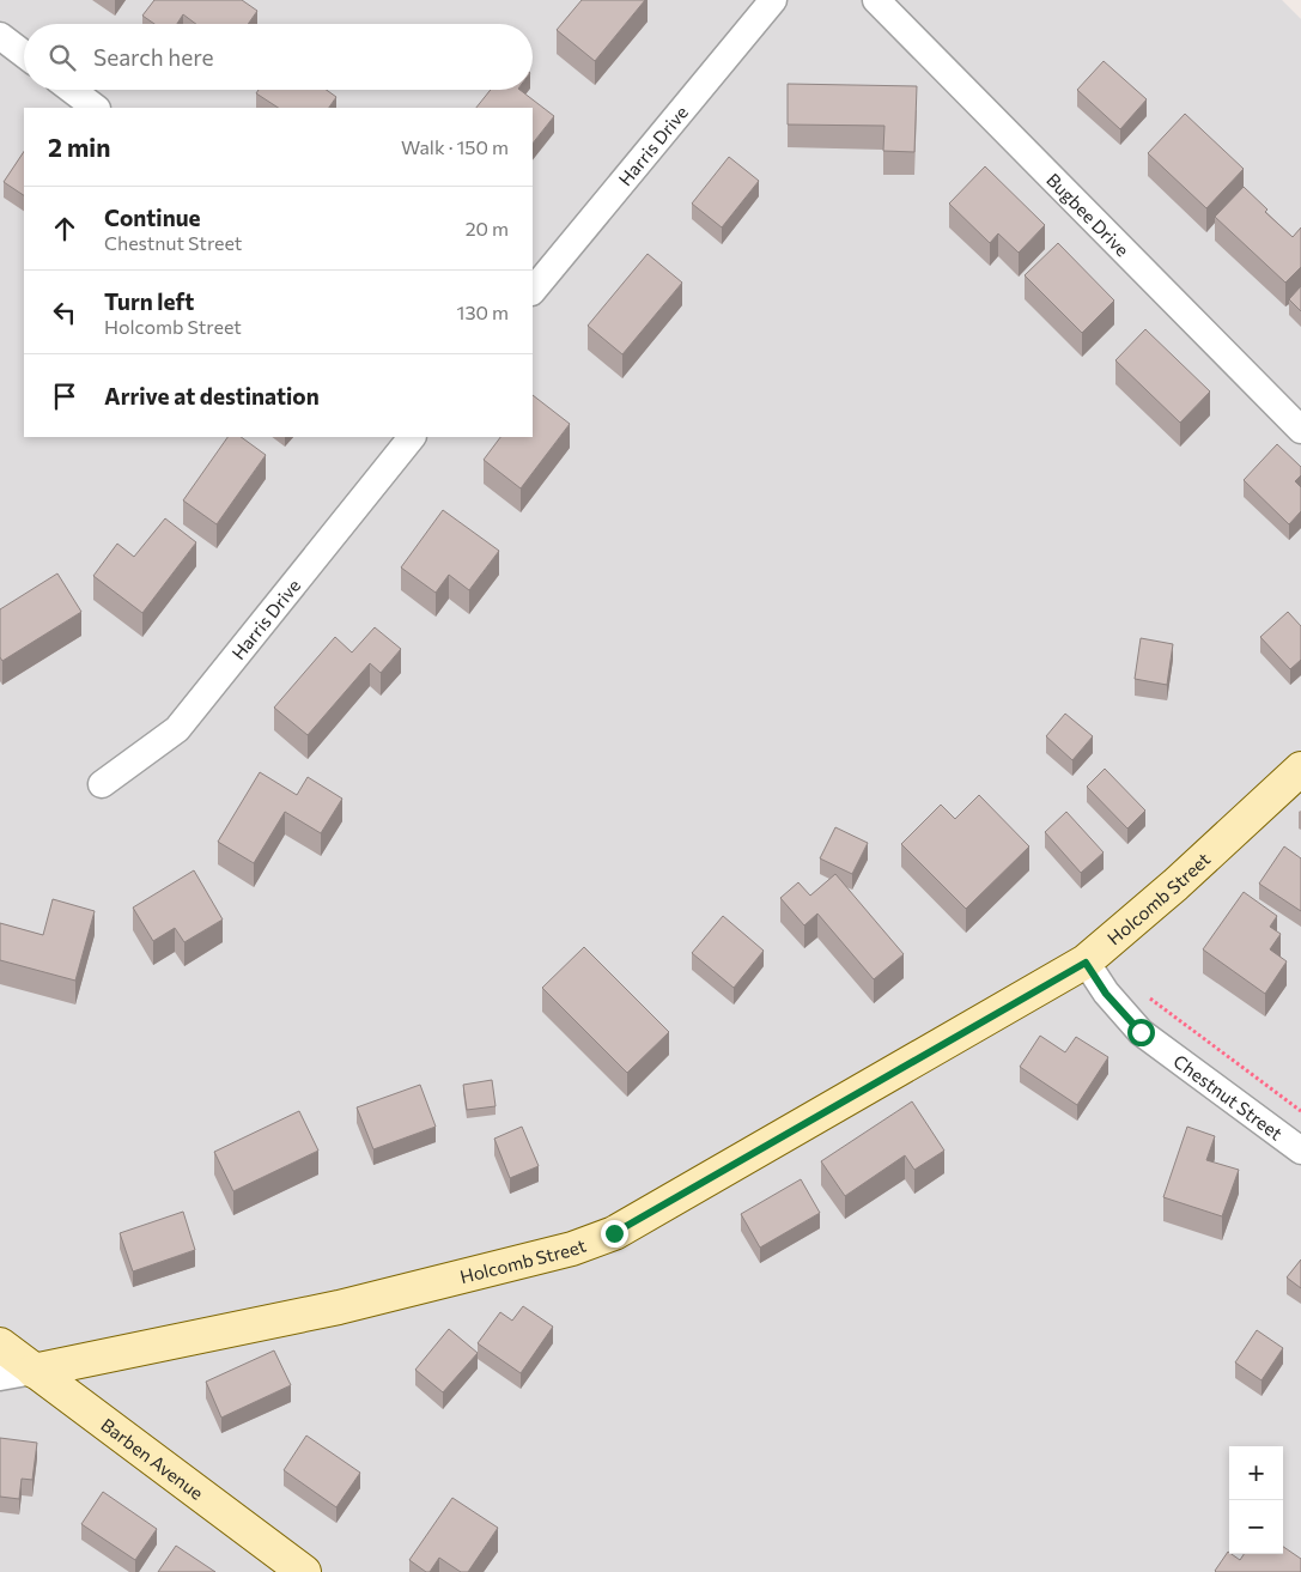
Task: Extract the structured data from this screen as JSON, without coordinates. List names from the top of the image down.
{
  "streets": {
    "street": [
      "Harris Drive",
      "Bugbee Drive",
      "Holcomb Street",
      "Chestnut Street",
      "Barben Avenue"
    ]
  },
  "crossings": [
    ["Holcomb Street", "Chestnut Street"],
    ["Holcomb Street", "Barben Avenue"]
  ],
  "page": {
    "search": "Search here",
    "heading": ["2 min", "Walk · 150 m"],
    "list": [
      ["Continue", "Chestnut Street", "20 m"],
      ["Turn left", "Holcomb Street", "130 m"],
      "Arrive at destination"
    ],
    "map_buttons": ["+", "−"]
  }
}
